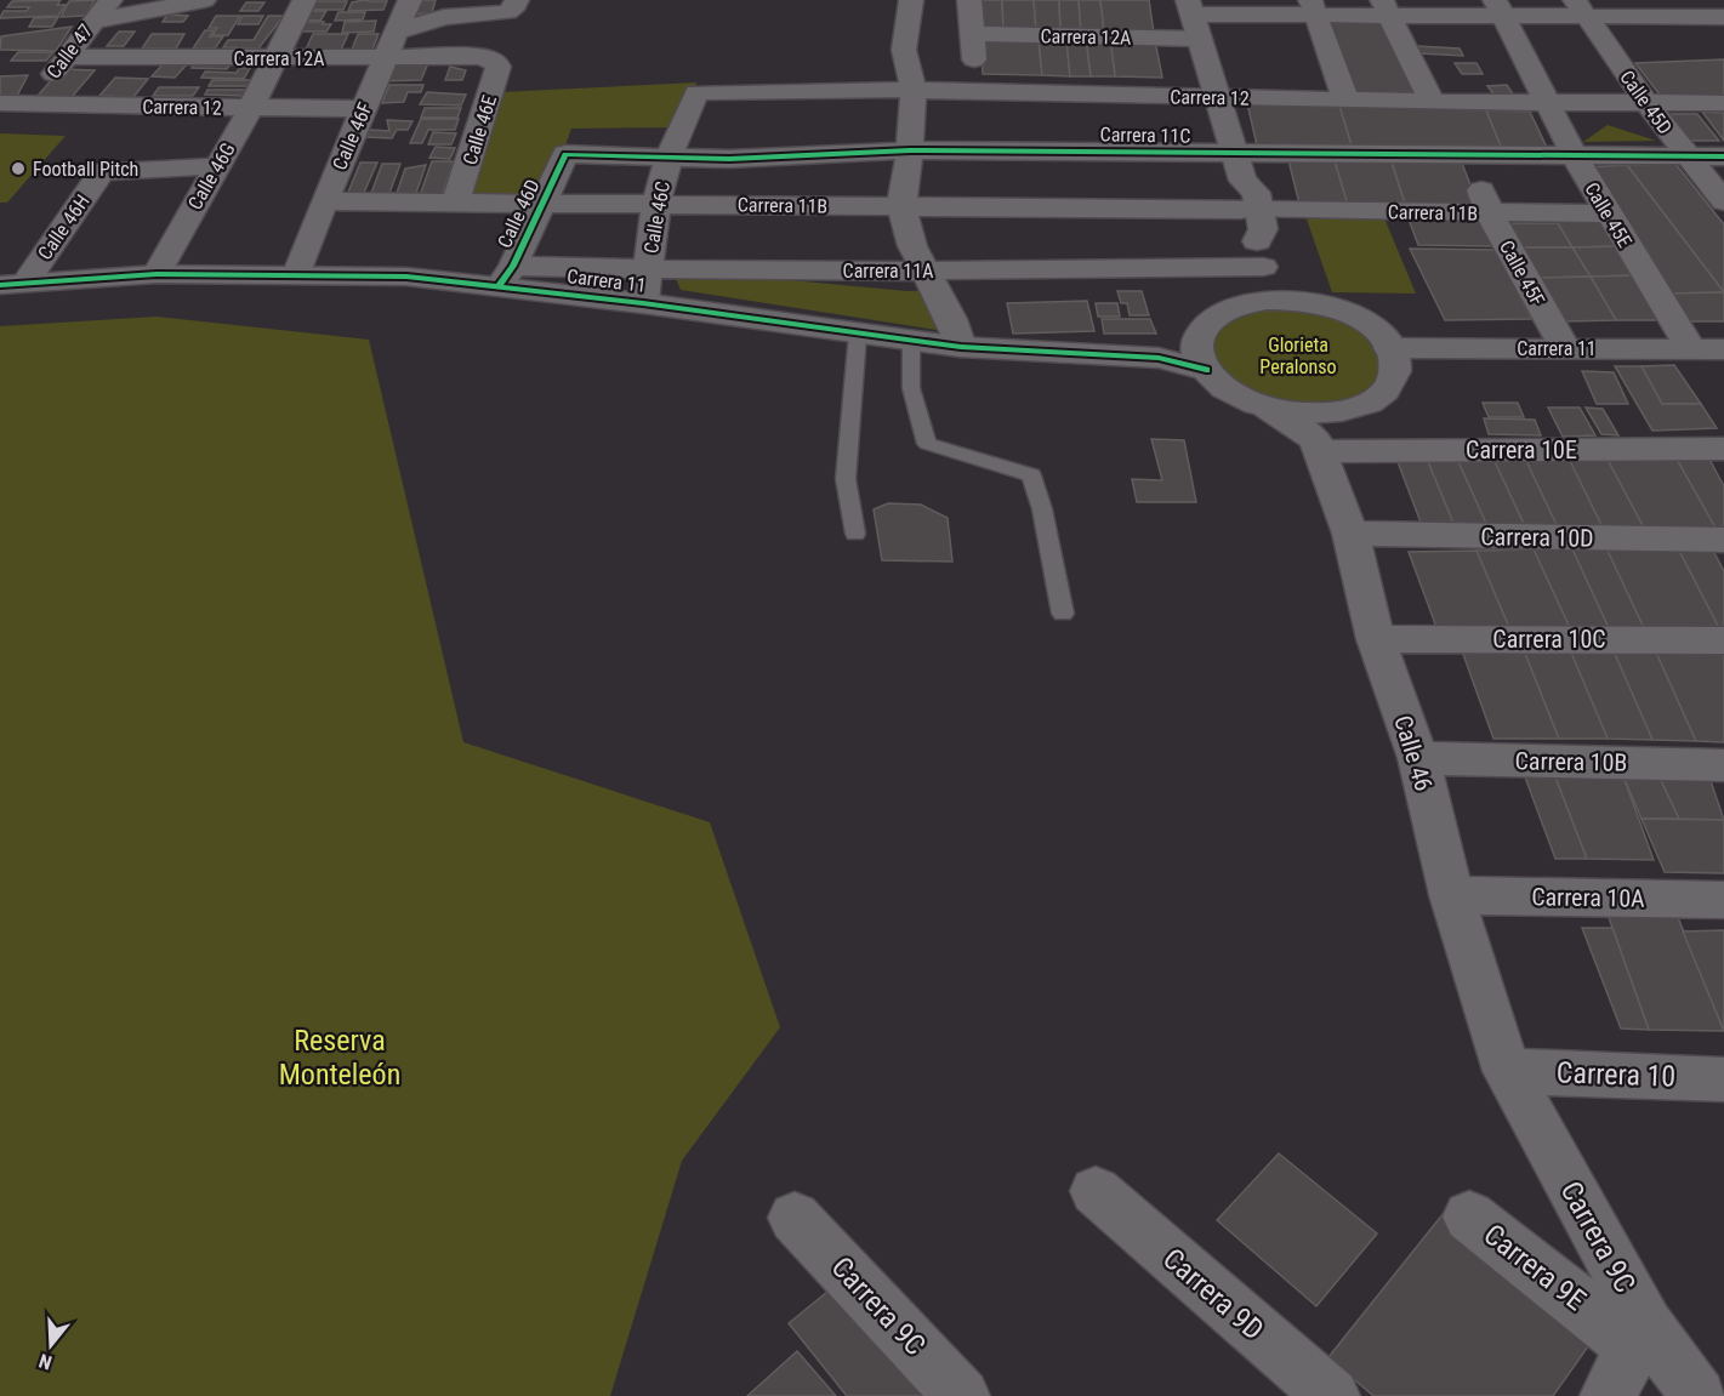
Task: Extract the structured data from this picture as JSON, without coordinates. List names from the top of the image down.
{
  "streets": {
    "street": [
      "Carrera 12A",
      "Calle 47",
      "Carrera 12",
      "Calle 45D",
      "Calle 46E",
      "Carrera 11C",
      "Calle 46F",
      "Calle 46G",
      "Carrera 11B",
      "Calle 46D",
      "Calle 45E",
      "Calle 46C",
      "Calle 46H",
      "Carrera 11A",
      "Calle 45F",
      "Carrera 11",
      "Carrera 10E",
      "Carrera 10D",
      "Carrera 10C",
      "Calle 46",
      "Carrera 10B",
      "Carrera 10A",
      "Carrera 10",
      "Carrera 9C",
      "Carrera 9E",
      "Carrera 9D"
    ]
  },
  "crossings": [
    ["Carrera 12A", "Calle 47"],
    ["Carrera 12A", "Calle 45D"],
    ["Carrera 12A", "Calle 46E"],
    ["Carrera 12A", "Calle 46F"],
    ["Carrera 12A", "Calle 46G"],
    ["Carrera 12A", "Calle 45E"],
    ["Calle 47", "Carrera 12"],
    ["Carrera 12", "Calle 45D"],
    ["Carrera 12", "Calle 46F"],
    ["Carrera 12", "Calle 46G"],
    ["Carrera 12", "Calle 45E"],
    ["Carrera 12", "Calle 46C"],
    ["Calle 45D", "Carrera 11C"],
    ["Calle 46E", "Carrera 11B"],
    ["Carrera 11C", "Calle 46D"],
    ["Carrera 11C", "Calle 45E"],
    ["Carrera 11C", "Calle 46C"],
    ["Carrera 11C", "Calle 45F"],
    ["Calle 46F", "Carrera 11B"],
    ["Calle 46F", "Carrera 11"],
    ["Calle 46G", "Calle 46H"],
    ["Calle 46G", "Carrera 11"],
    ["Carrera 11B", "Calle 46D"],
    ["Carrera 11B", "Calle 45E"],
    ["Carrera 11B", "Calle 46C"],
    ["Carrera 11B", "Calle 45F"],
    ["Calle 46D", "Carrera 11A"],
    ["Calle 46D", "Carrera 11"],
    ["Calle 45E", "Carrera 11"],
    ["Calle 46C", "Carrera 11A"],
    ["Calle 46C", "Carrera 11"],
    ["Calle 46H", "Carrera 11"],
    ["Carrera 11A", "Carrera 11"],
    ["Calle 45F", "Carrera 11"],
    ["Carrera 10E", "Calle 46"],
    ["Carrera 10D", "Calle 46"],
    ["Carrera 10C", "Calle 46"],
    ["Calle 46", "Carrera 10B"],
    ["Calle 46", "Carrera 10A"],
    ["Calle 46", "Carrera 10"],
    ["Calle 46", "Carrera 9C"],
    ["Carrera 10", "Carrera 9C"],
    ["Carrera 9C", "Carrera 9E"]
  ],
  "parks": ["Glorieta Peralonso", "Reserva Monteleón"],
  "places": ["Football Pitch"],
  "north": "bottom"
}
